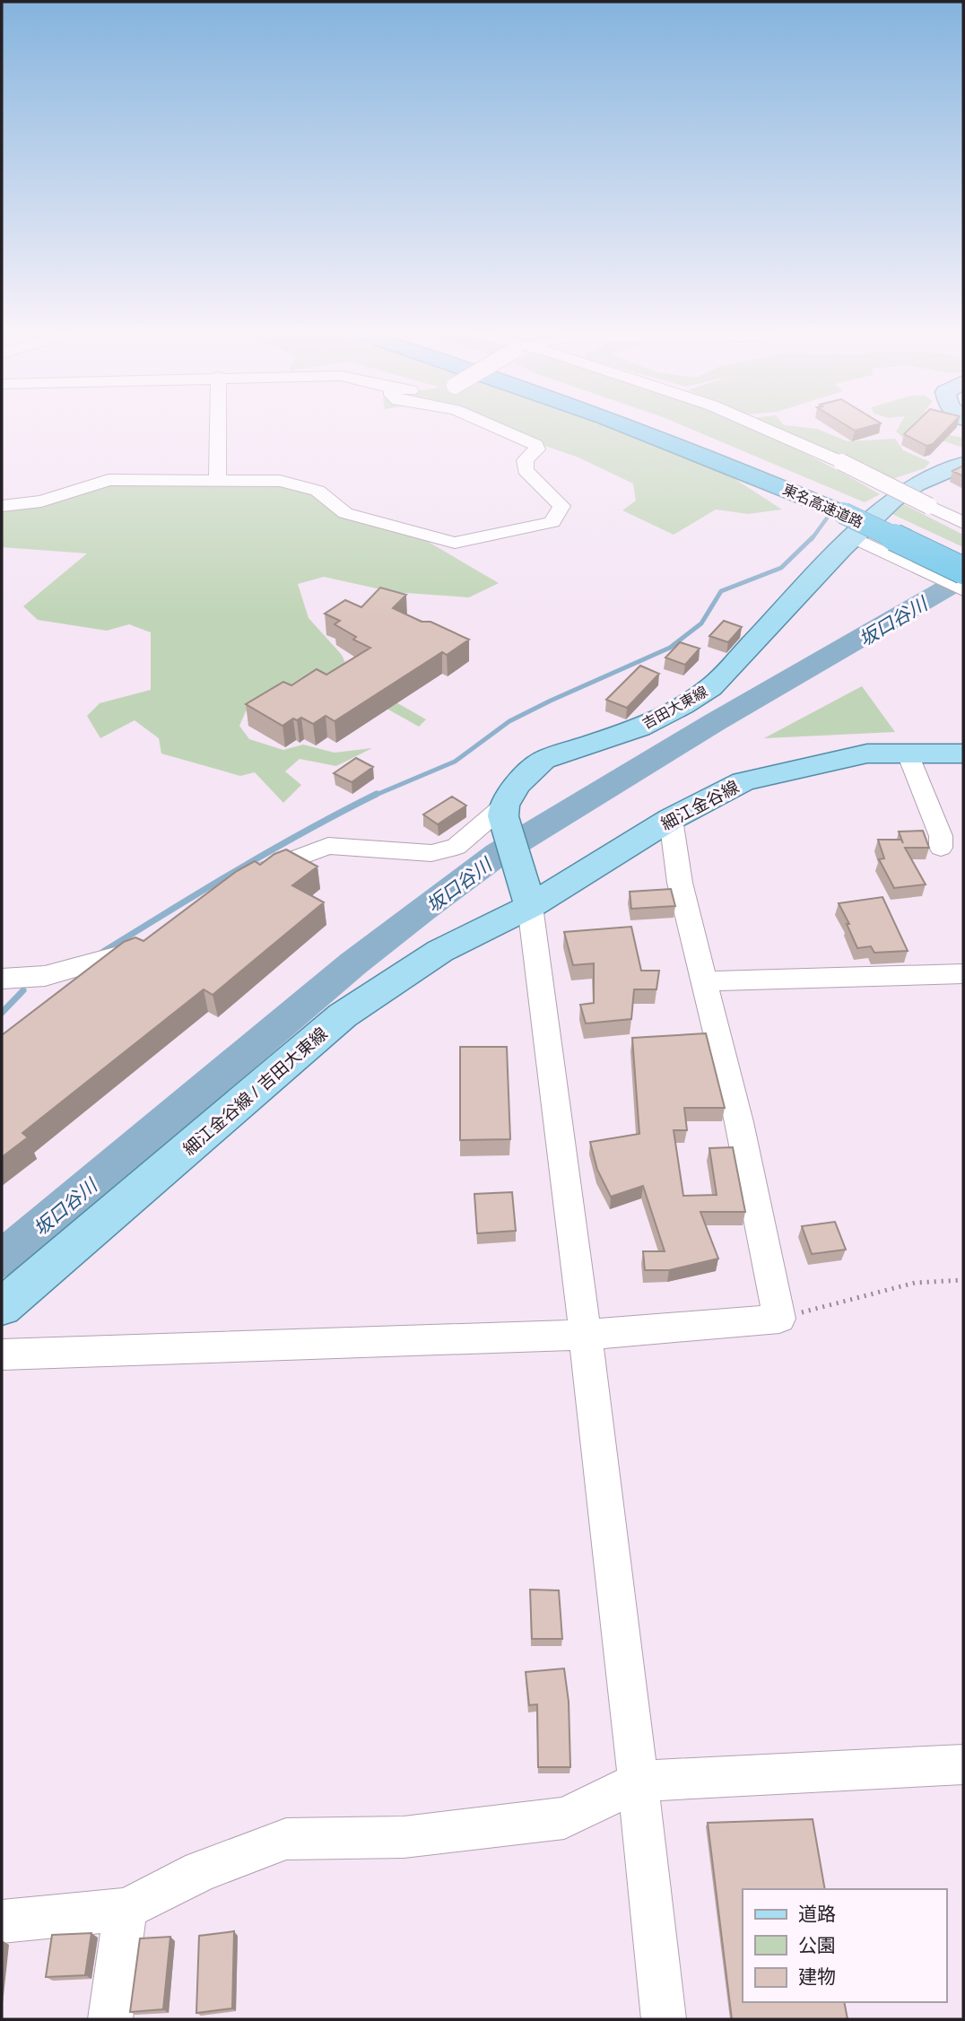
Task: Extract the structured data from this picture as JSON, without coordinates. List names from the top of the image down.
{
  "streets": {
    "highway": ["東名高速道路"],
    "main road": ["吉田大東線", "細江金谷線", "細江金谷線 / 吉田大東線"]
  },
  "crossings": [
    ["東名高速道路", "吉田大東線"],
    ["細江金谷線", "細江金谷線 / 吉田大東線"]
  ],
  "water": ["坂口谷川"],
  "legend": ["道路", "公園", "建物"]
}
